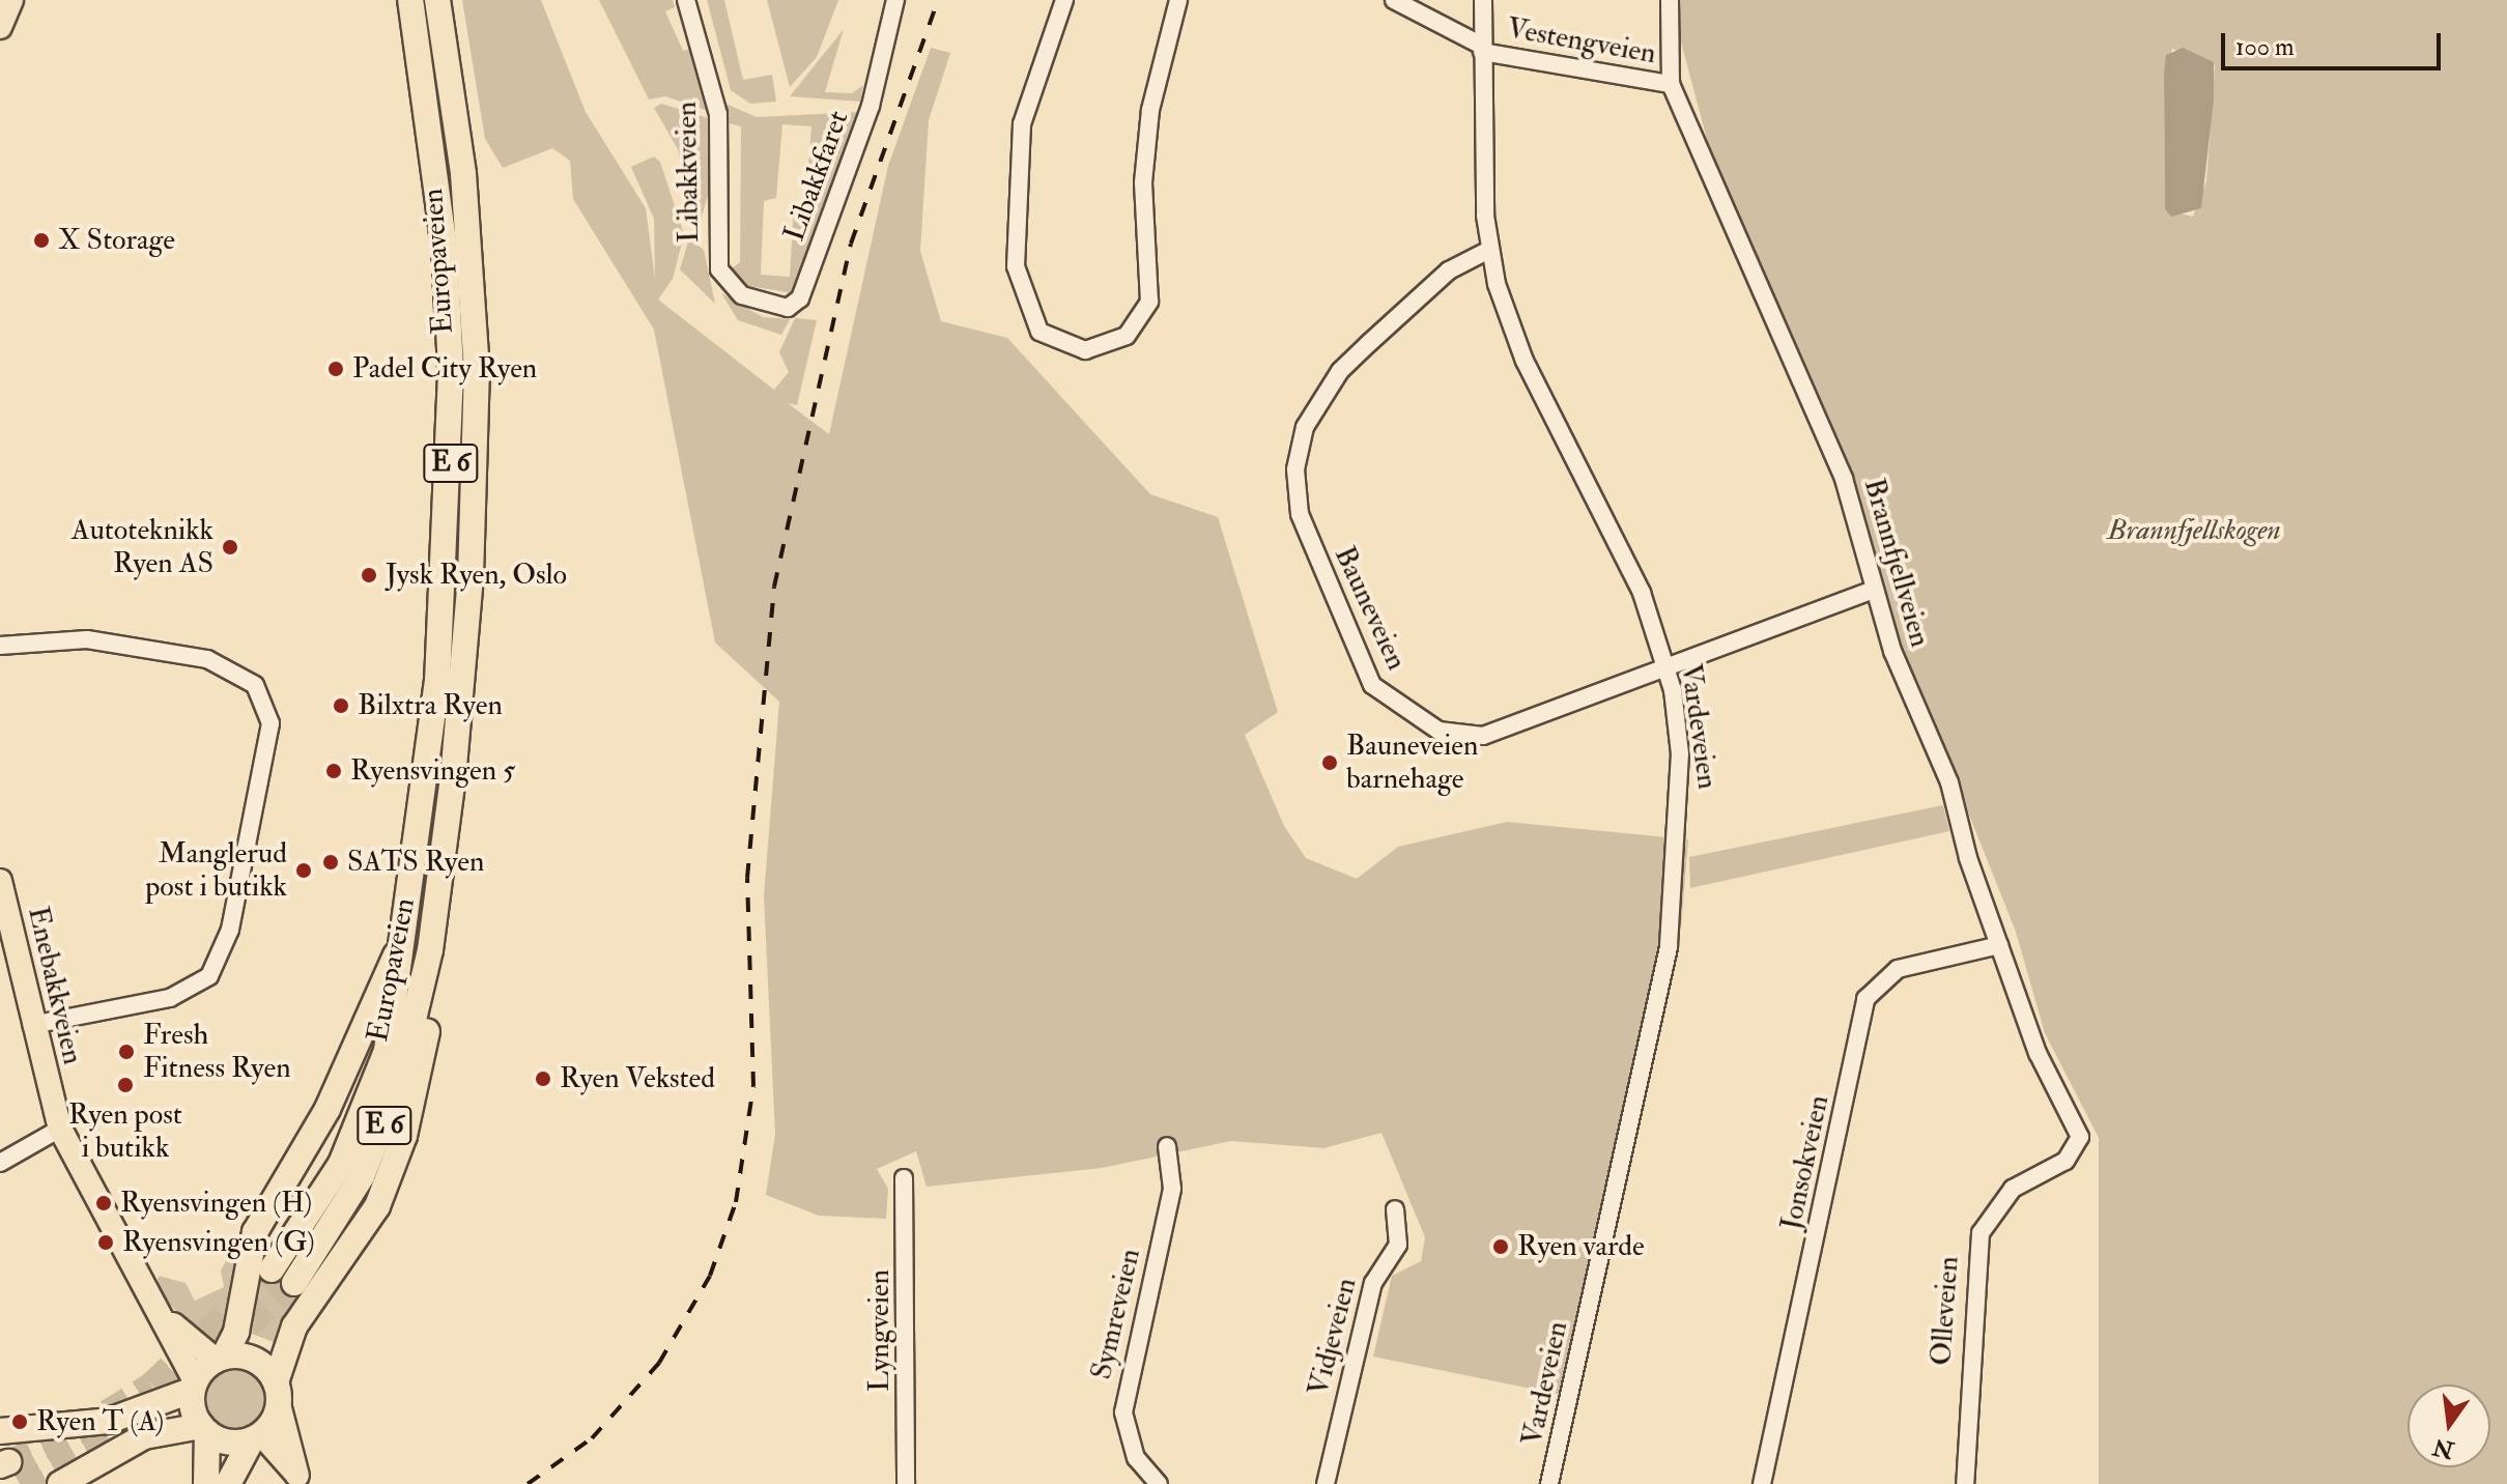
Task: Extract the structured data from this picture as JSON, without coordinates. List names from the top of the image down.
{
  "streets": {
    "highway": ["Europaveien", "E 6"],
    "main road": ["Enebakkveien"],
    "street": [
      "Vestengveien",
      "Libakkveien",
      "Libakkfaret",
      "Brannfjellveien",
      "Bauneveien",
      "Vardeveien",
      "Jonsokveien",
      "Olleveien",
      "Symreveien",
      "Lyngveien",
      "Vidjeveien"
    ]
  },
  "crossings": [
    ["Vestengveien", "Brannfjellveien"],
    ["Vestengveien", "Vardeveien"],
    ["Libakkveien", "Libakkfaret"],
    ["Europaveien", "E 6"],
    ["E 6", "Enebakkveien"],
    ["Brannfjellveien", "Bauneveien"],
    ["Brannfjellveien", "Jonsokveien"],
    ["Brannfjellveien", "Olleveien"],
    ["Bauneveien", "Vardeveien"]
  ],
  "parks": ["Brannfjellskogen"],
  "places": [
    "X Storage",
    "Padel City Ryen",
    "Autoteknikk Ryen AS",
    "Jysk Ryen, Oslo",
    "Bilxtra Ryen",
    "Bauneveien barnehage",
    "Ryensvingen 5",
    "SATS Ryen",
    "Manglerud post i butikk",
    "Fresh Fitness Ryen",
    "Ryen Veksted",
    "Ryen post i butikk",
    "Ryensvingen (H)",
    "Ryensvingen (G)",
    "Ryen varde",
    "Ryen T (A)"
  ],
  "scale_bar": "100 m",
  "north": "bottom"
}
